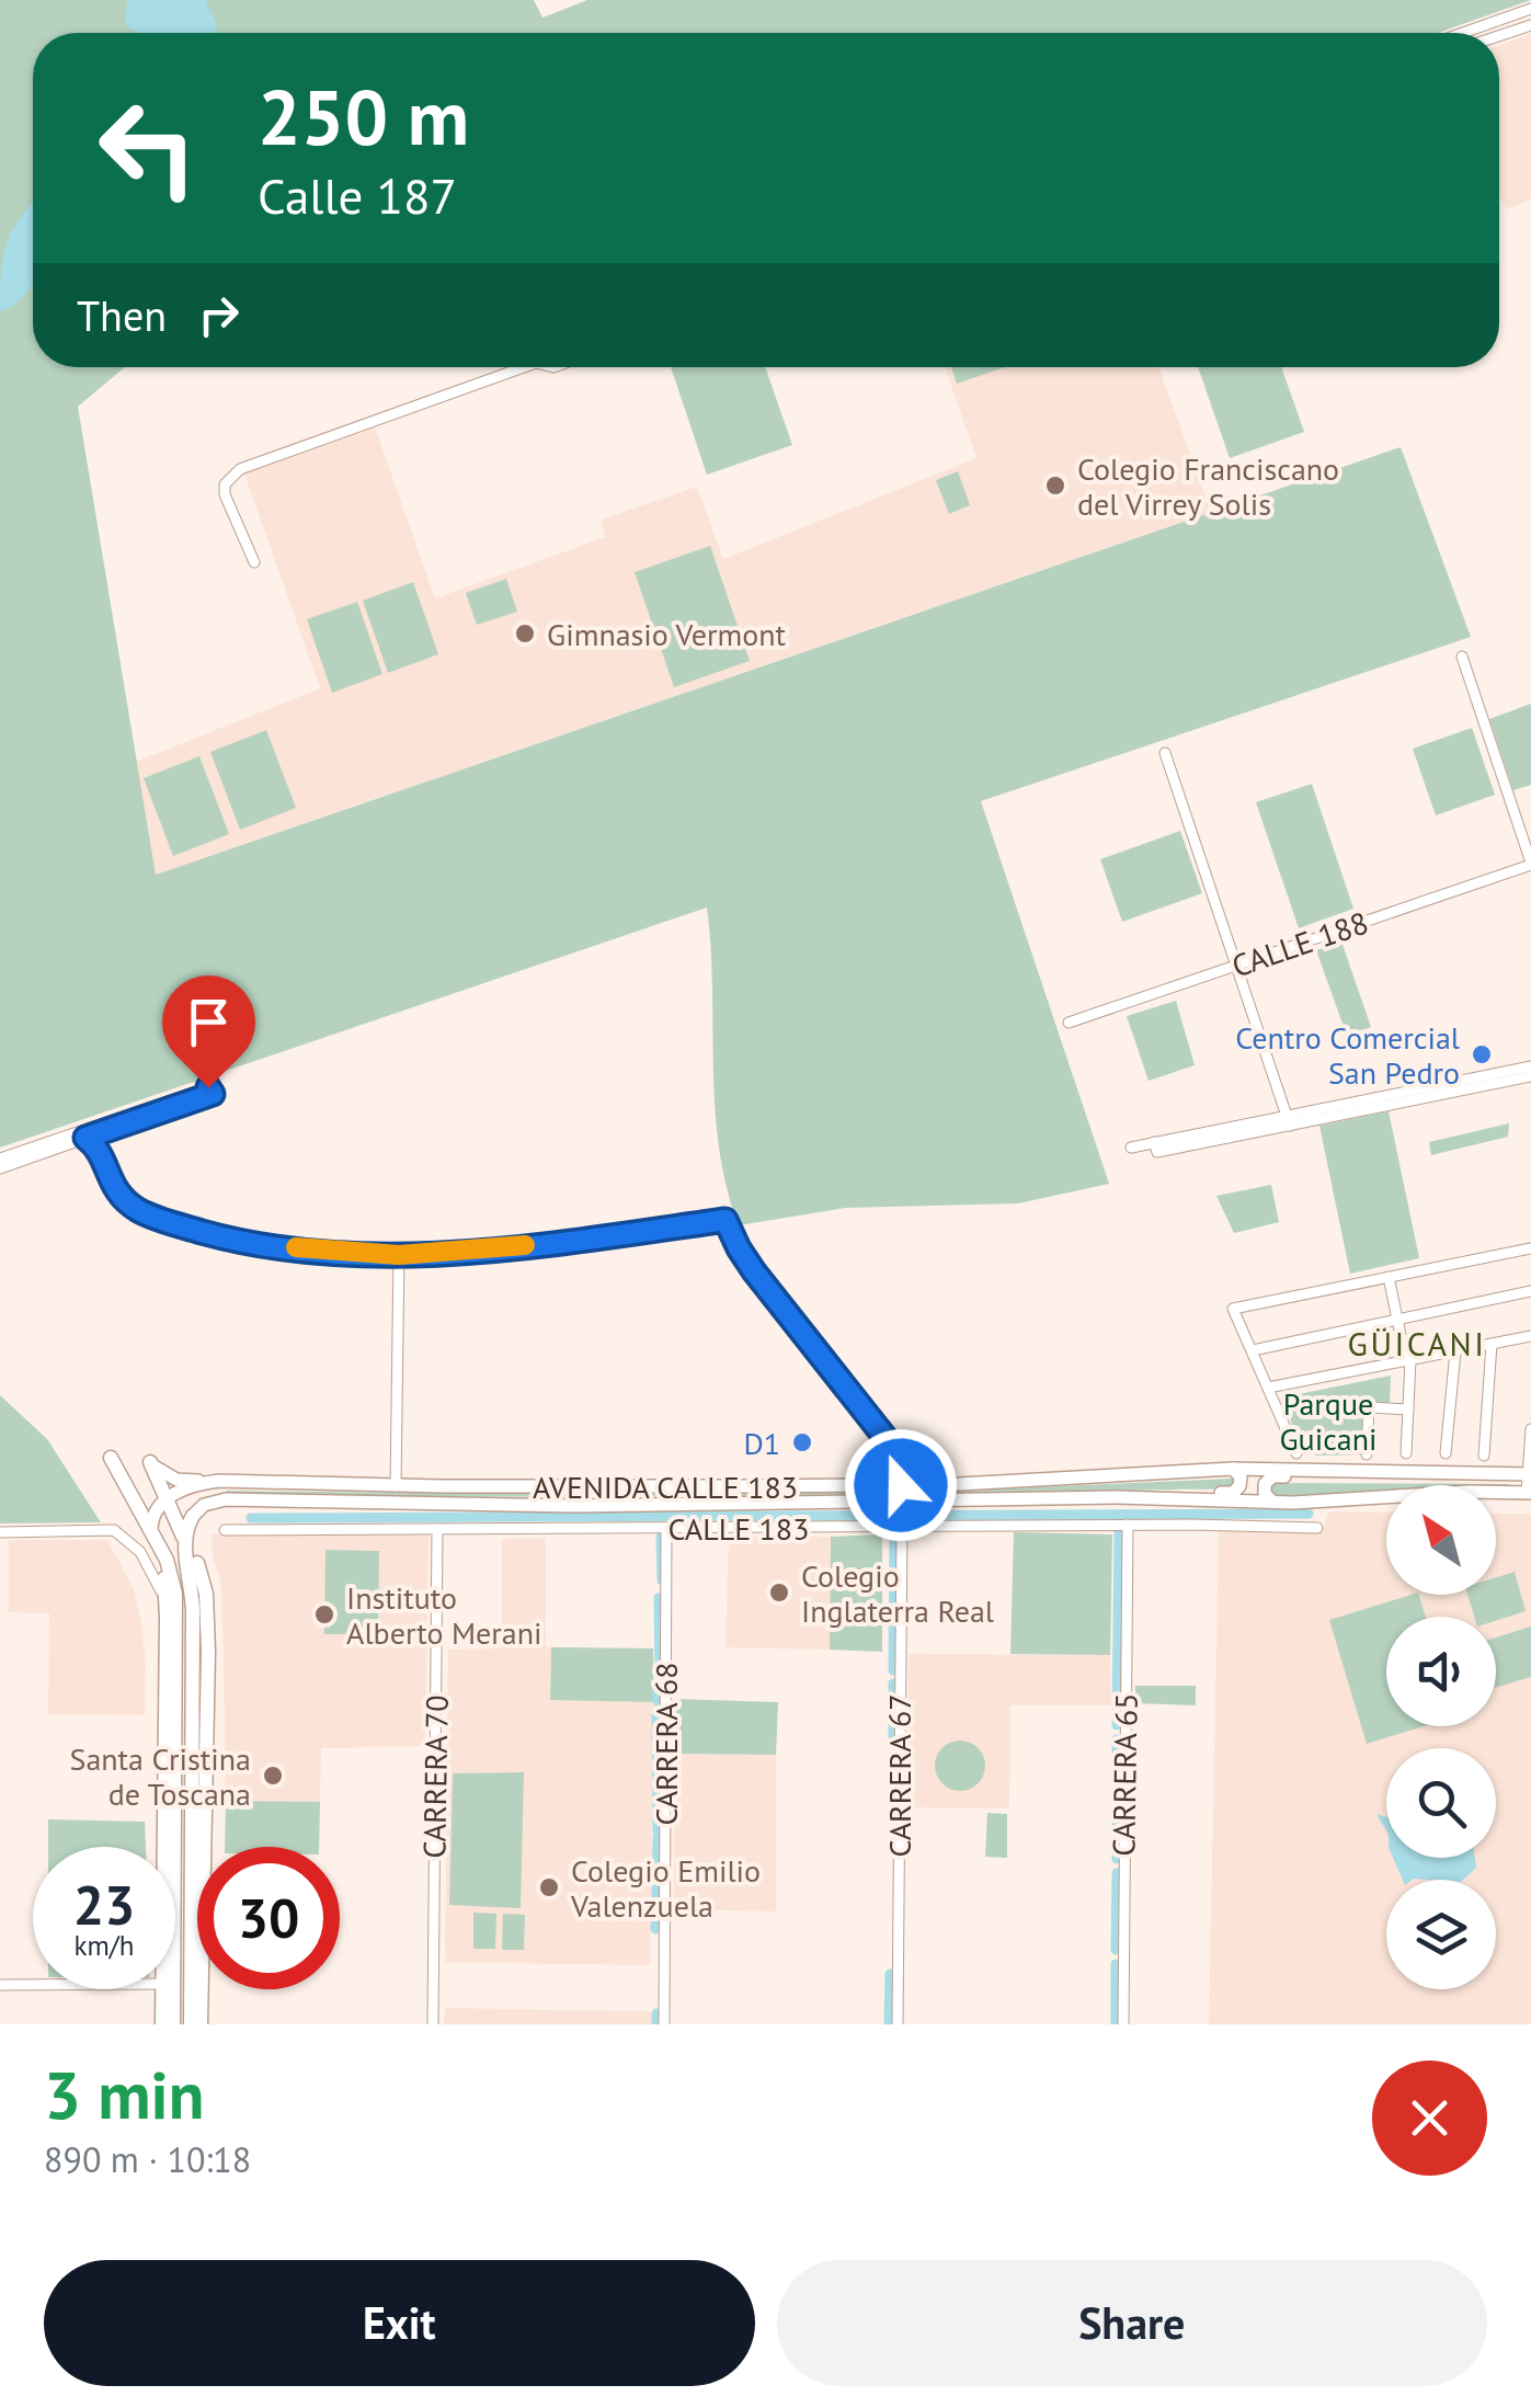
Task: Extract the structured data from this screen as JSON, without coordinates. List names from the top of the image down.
{
  "streets": {
    "main road": ["AVENIDA CALLE 183"],
    "street": [
      "CALLE 188",
      "CALLE 183",
      "CARRERA 68",
      "CARRERA 65",
      "CARRERA 67",
      "CARRERA 70"
    ]
  },
  "crossings": [
    ["CALLE 183", "CARRERA 68"],
    ["CALLE 183", "CARRERA 65"],
    ["CALLE 183", "CARRERA 67"],
    ["CALLE 183", "CARRERA 70"]
  ],
  "districts": ["GÜICANI"],
  "parks": ["Parque Guicani"],
  "places": [
    "Colegio Franciscano del Virrey Solis",
    "Gimnasio Vermont",
    "Centro Comercial San Pedro",
    "D1",
    "Colegio Inglaterra Real",
    "Instituto Alberto Merani",
    "Santa Cristina de Toscana",
    "Colegio Emilio Valenzuela"
  ],
  "north": "top left",
  "page": {
    "turn": ["250 m", "Calle 187"],
    "then": "Then",
    "speed": "23 km/h",
    "limit": "30",
    "heading": ["3 min", "890 m · 10:18"],
    "buttons": ["Exit", "Share"]
  }
}
